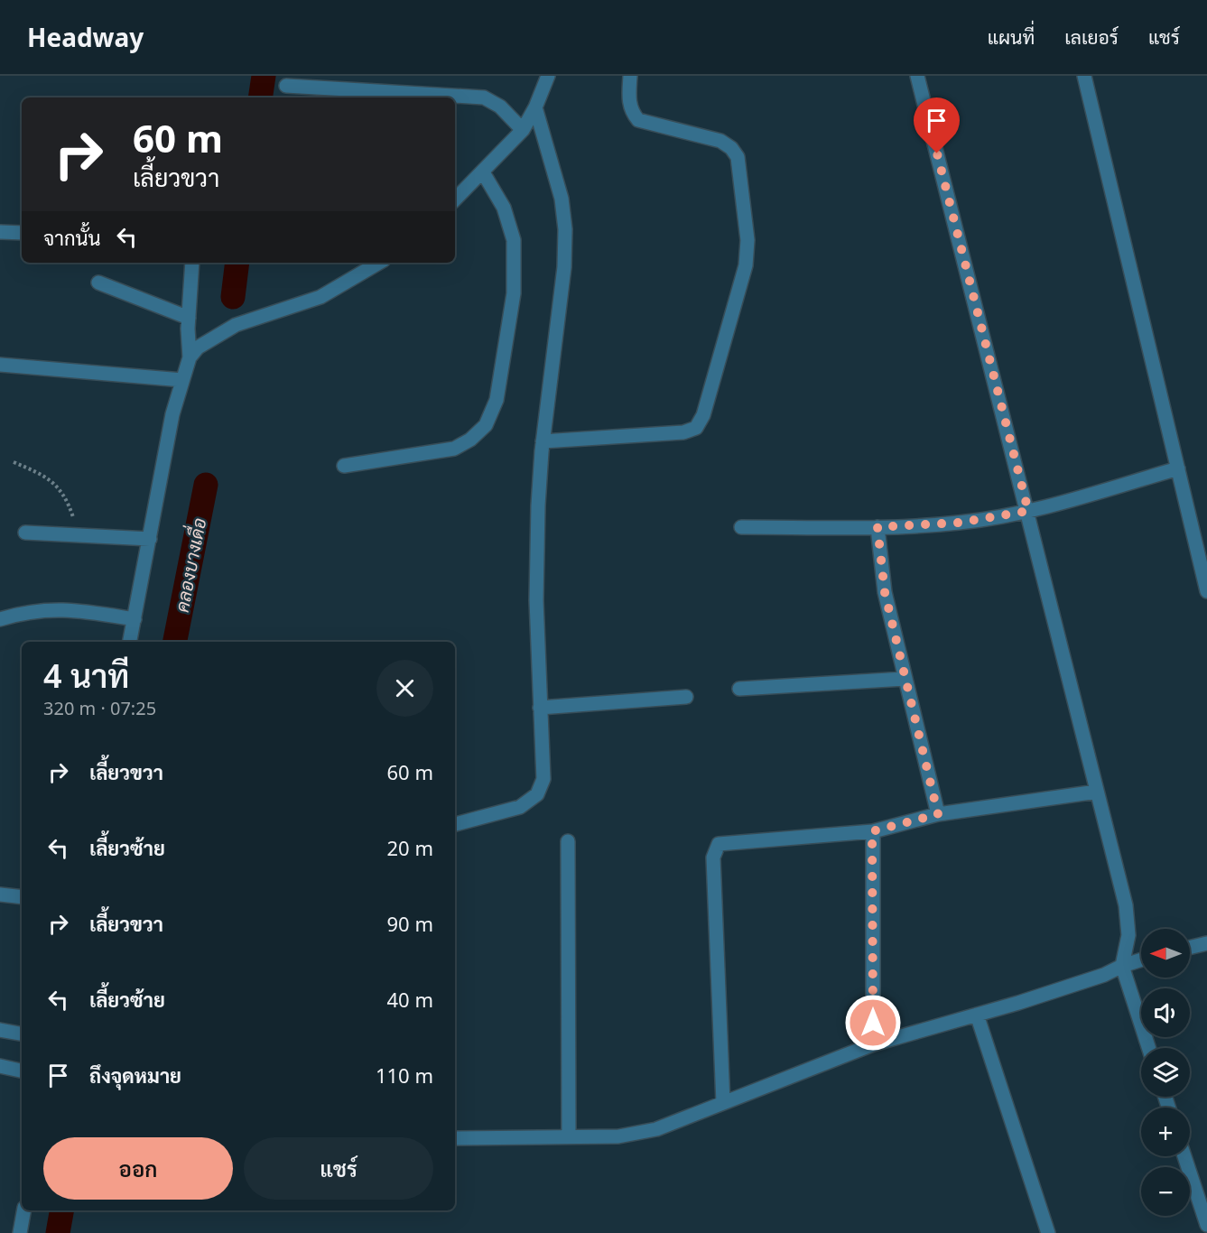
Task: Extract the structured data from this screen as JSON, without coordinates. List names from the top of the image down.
{
  "water": ["คลองบางเดื่อ"],
  "north": "left",
  "page": {
    "header": "Headway",
    "nav": ["แผนที่", "เลเยอร์", "แชร์"],
    "turn": ["60 m", "เลี้ยวขวา"],
    "then": "จากนั้น",
    "heading": ["4 นาที", "320 m · 07:25"],
    "list": [
      {
        "name": "เลี้ยวขวา",
        "value": "60 m"
      },
      {
        "name": "เลี้ยวซ้าย",
        "value": "20 m"
      },
      {
        "name": "เลี้ยวขวา",
        "value": "90 m"
      },
      {
        "name": "เลี้ยวซ้าย",
        "value": "40 m"
      },
      {
        "name": "ถึงจุดหมาย",
        "value": "110 m"
      }
    ],
    "map_buttons": ["+", "−"],
    "buttons": ["ออก", "แชร์"]
  }
}
